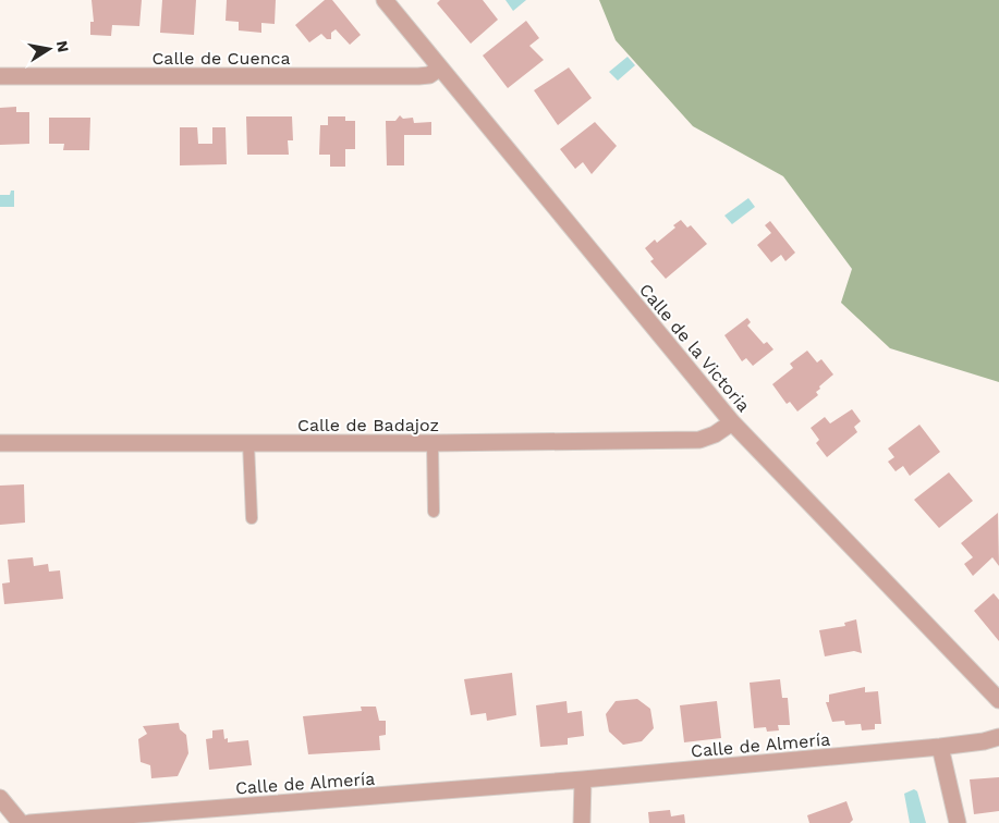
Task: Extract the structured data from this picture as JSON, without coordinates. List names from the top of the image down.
{
  "streets": {
    "street": [
      "Calle de Cuenca",
      "Calle de la Victoria",
      "Calle de Badajoz",
      "Calle de Almería"
    ]
  },
  "crossings": [
    ["Calle de Cuenca", "Calle de la Victoria"],
    ["Calle de la Victoria", "Calle de Badajoz"]
  ],
  "north": "right"
}
